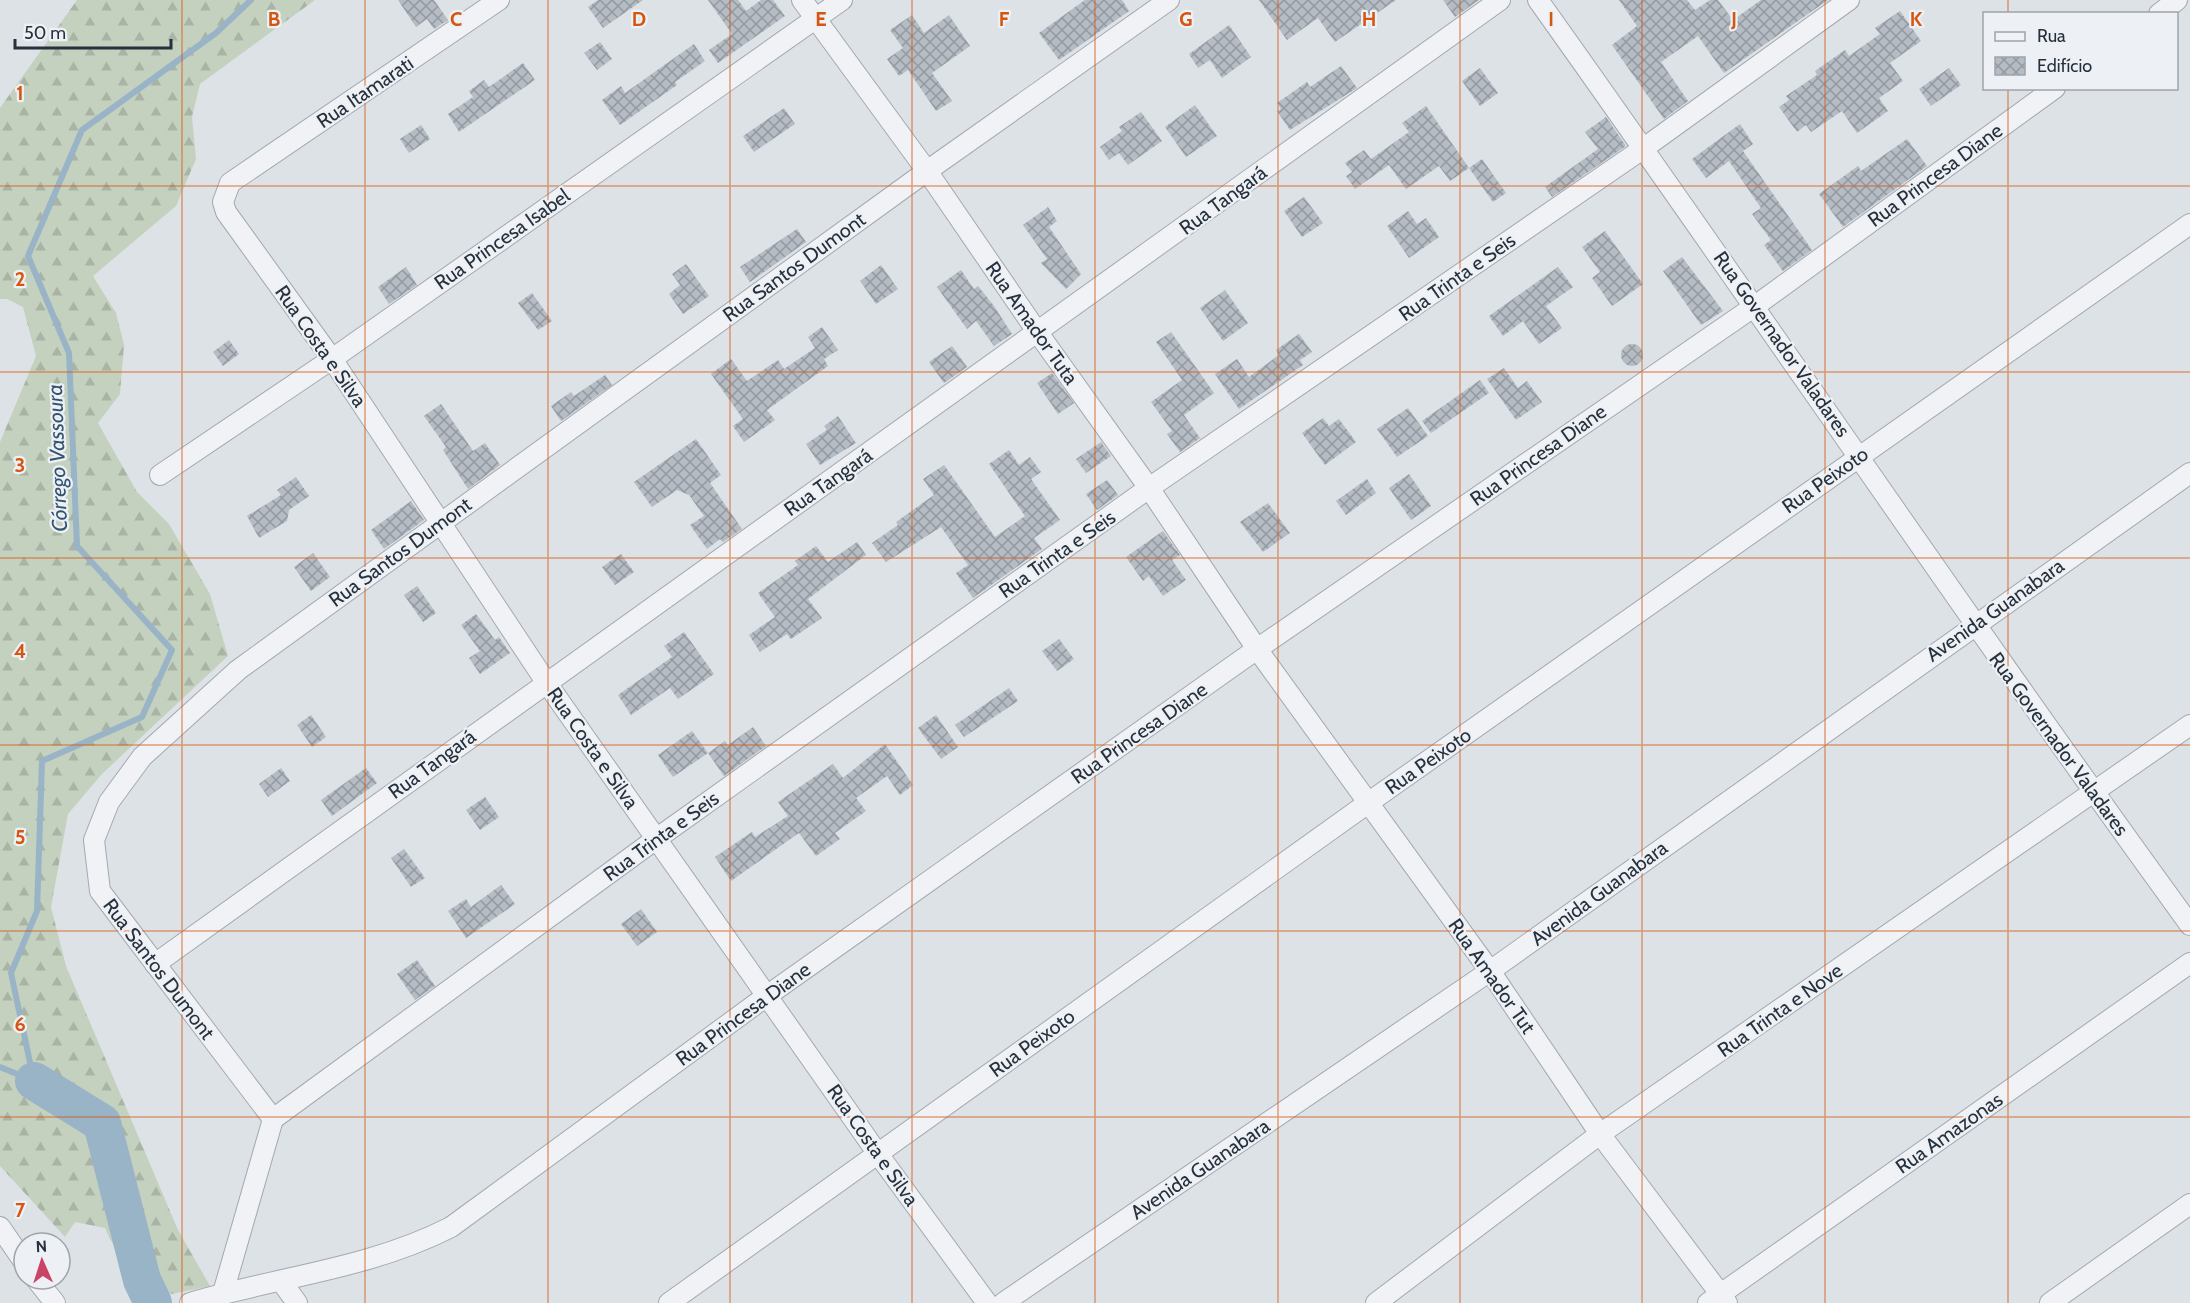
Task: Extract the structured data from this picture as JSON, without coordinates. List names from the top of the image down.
{
  "streets": {
    "street": [
      "Rua Itamarati",
      "Rua Princesa Diane",
      "Rua Tangará",
      "Rua Princesa Isabel",
      "Rua Santos Dumont",
      "Rua Trinta e Seis",
      "Rua Amador Tuta",
      "Rua Governador Valadares",
      "Rua Costa e Silva",
      "Rua Peixoto",
      "Avenida Guanabara",
      "Rua Amador Tut",
      "Rua Trinta e Nove",
      "Rua Amazonas"
    ]
  },
  "crossings": [
    ["Rua Itamarati", "Rua Costa e Silva"],
    ["Rua Princesa Diane", "Rua Amador Tuta"],
    ["Rua Princesa Diane", "Rua Governador Valadares"],
    ["Rua Princesa Diane", "Rua Costa e Silva"],
    ["Rua Princesa Diane", "Rua Amador Tut"],
    ["Rua Tangará", "Rua Santos Dumont"],
    ["Rua Tangará", "Rua Amador Tuta"],
    ["Rua Tangará", "Rua Costa e Silva"],
    ["Rua Princesa Isabel", "Rua Amador Tuta"],
    ["Rua Princesa Isabel", "Rua Costa e Silva"],
    ["Rua Santos Dumont", "Rua Trinta e Seis"],
    ["Rua Santos Dumont", "Rua Amador Tuta"],
    ["Rua Santos Dumont", "Rua Costa e Silva"],
    ["Rua Trinta e Seis", "Rua Amador Tuta"],
    ["Rua Trinta e Seis", "Rua Governador Valadares"],
    ["Rua Trinta e Seis", "Rua Costa e Silva"],
    ["Rua Amador Tuta", "Rua Amador Tut"],
    ["Rua Governador Valadares", "Rua Peixoto"],
    ["Rua Governador Valadares", "Avenida Guanabara"],
    ["Rua Governador Valadares", "Rua Trinta e Nove"],
    ["Rua Costa e Silva", "Rua Peixoto"],
    ["Rua Peixoto", "Rua Amador Tut"],
    ["Avenida Guanabara", "Rua Amador Tut"],
    ["Rua Amador Tut", "Rua Trinta e Nove"],
    ["Rua Amador Tut", "Rua Amazonas"]
  ],
  "water": ["Córrego Vassoura"],
  "legend": ["Rua", "Edifício"],
  "scale_bar": "50 m",
  "north": "top",
  "grid": {
    "columns": [
      "B",
      "C",
      "D",
      "E",
      "F",
      "G",
      "H",
      "I",
      "J",
      "K"
    ],
    "rows": [
      "1",
      "2",
      "3",
      "4",
      "5",
      "6",
      "7"
    ]
  }
}
